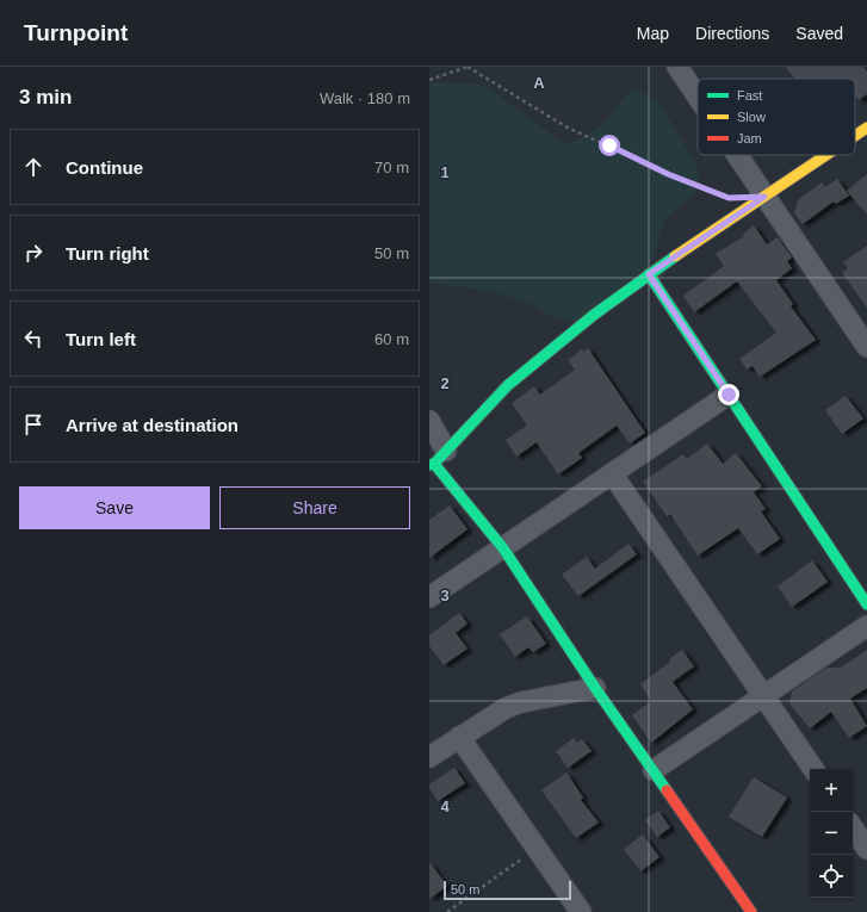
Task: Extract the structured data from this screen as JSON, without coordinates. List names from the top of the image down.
{
  "legend": ["Fast", "Slow", "Jam"],
  "scale_bar": "50 m",
  "page": {
    "header": "Turnpoint",
    "nav": ["Map", "Directions", "Saved"],
    "heading": ["3 min", "Walk · 180 m"],
    "list": [
      ["Continue", "70 m"],
      ["Turn right", "50 m"],
      ["Turn left", "60 m"],
      "Arrive at destination"
    ],
    "buttons": ["Save", "Share"],
    "map_buttons": ["+", "−"],
    "scale": "50 m"
  },
  "grid": {
    "columns": ["A"],
    "rows": [
      "1",
      "2",
      "3",
      "4"
    ]
  }
}
